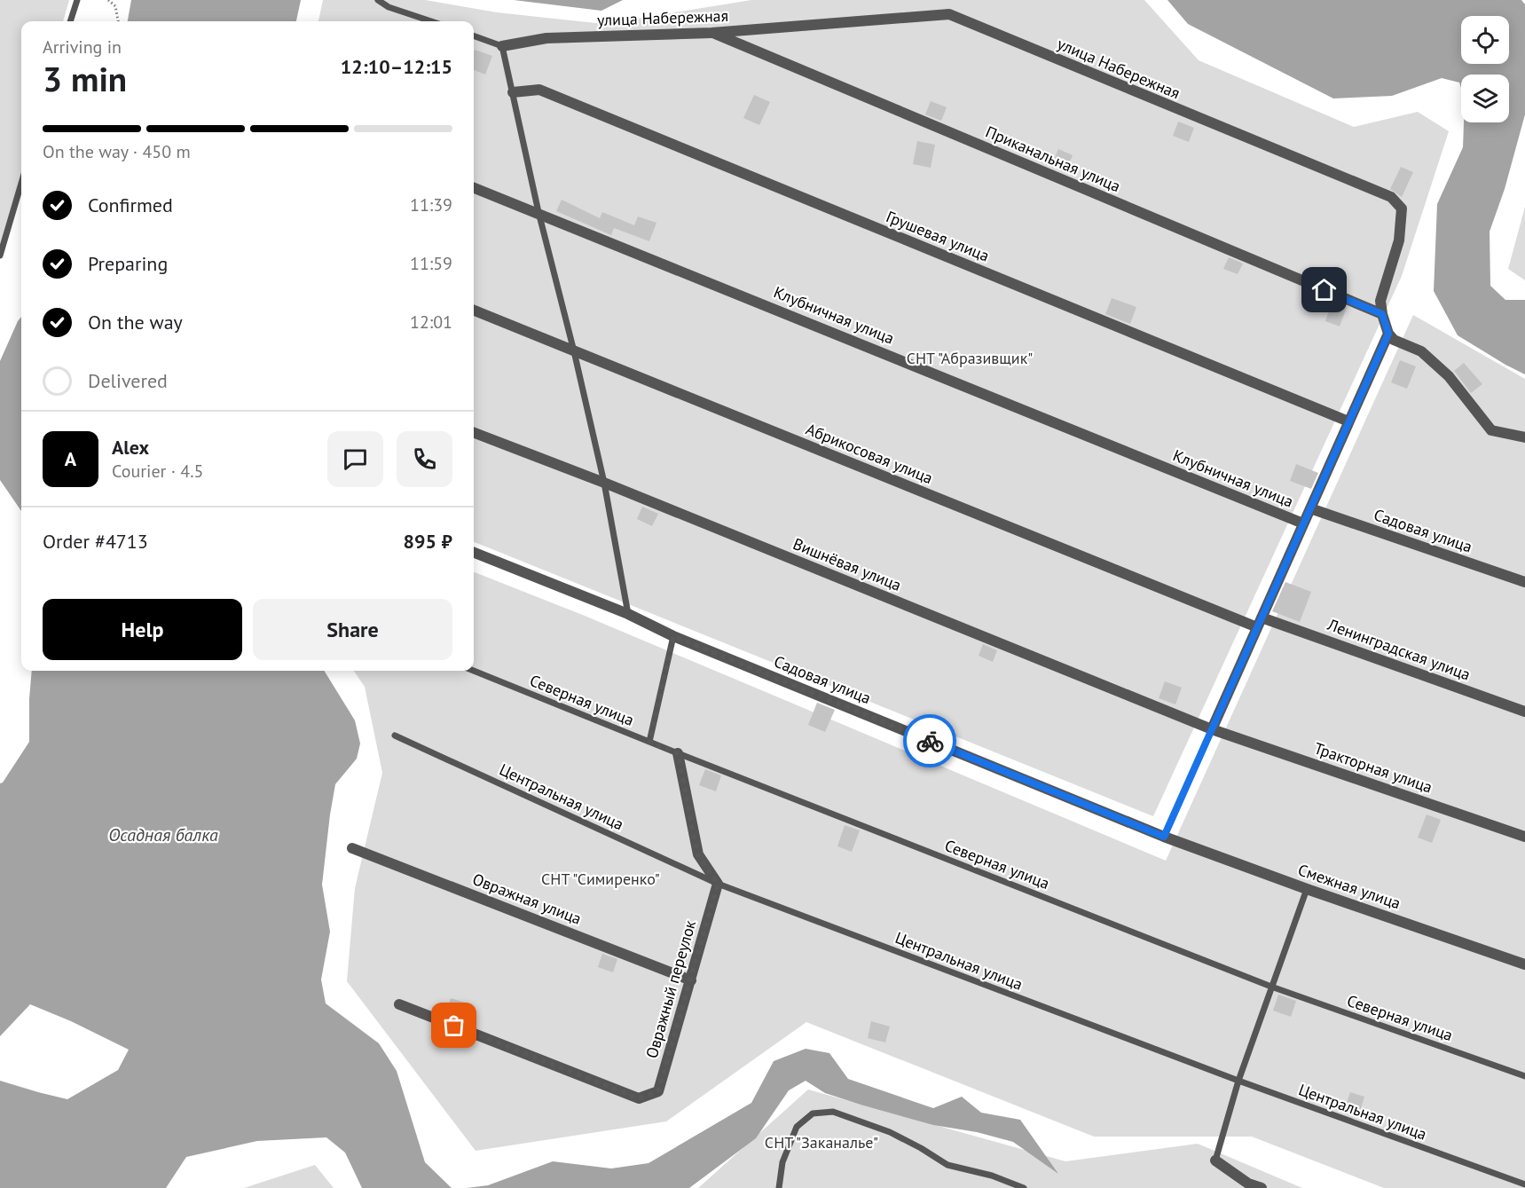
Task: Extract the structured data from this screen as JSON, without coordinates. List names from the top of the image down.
{
  "streets": {
    "street": [
      "улица Набережная",
      "Приканальная улица",
      "Грушевая улица",
      "Клубничная улица",
      "Абрикосовая улица",
      "Садовая улица",
      "Вишнёвая улица",
      "Ленинградская улица",
      "Тракторная улица",
      "Смежная улица",
      "Овражная улица",
      "Овражный переулок"
    ],
    "lane": ["Северная улица", "Центральная улица"]
  },
  "crossings": [
    ["улица Набережная", "Приканальная улица"],
    ["Абрикосовая улица", "Ленинградская улица"],
    ["Садовая улица", "Смежная улица"],
    ["Вишнёвая улица", "Тракторная улица"],
    ["Центральная улица", "Овражный переулок"],
    ["Овражная улица", "Овражный переулок"]
  ],
  "water": ["Осадная балка"],
  "parks": ["СНТ \"Абразивщик\"", "СНТ \"Симиренко\"", "СНТ \"Заканалье\""],
  "page": {
    "heading": ["3 min", "Arriving in", "12:10–12:15"],
    "panel": [
      "Alex",
      "Courier · 4.5",
      "Order #4713",
      "895 ₽"
    ],
    "bar": "On the way · 450 m",
    "list": [
      ["Confirmed", "11:39"],
      ["Preparing", "11:59"],
      ["On the way", "12:01"],
      "Delivered"
    ],
    "round": "A",
    "buttons": ["Help", "Share"]
  }
}
